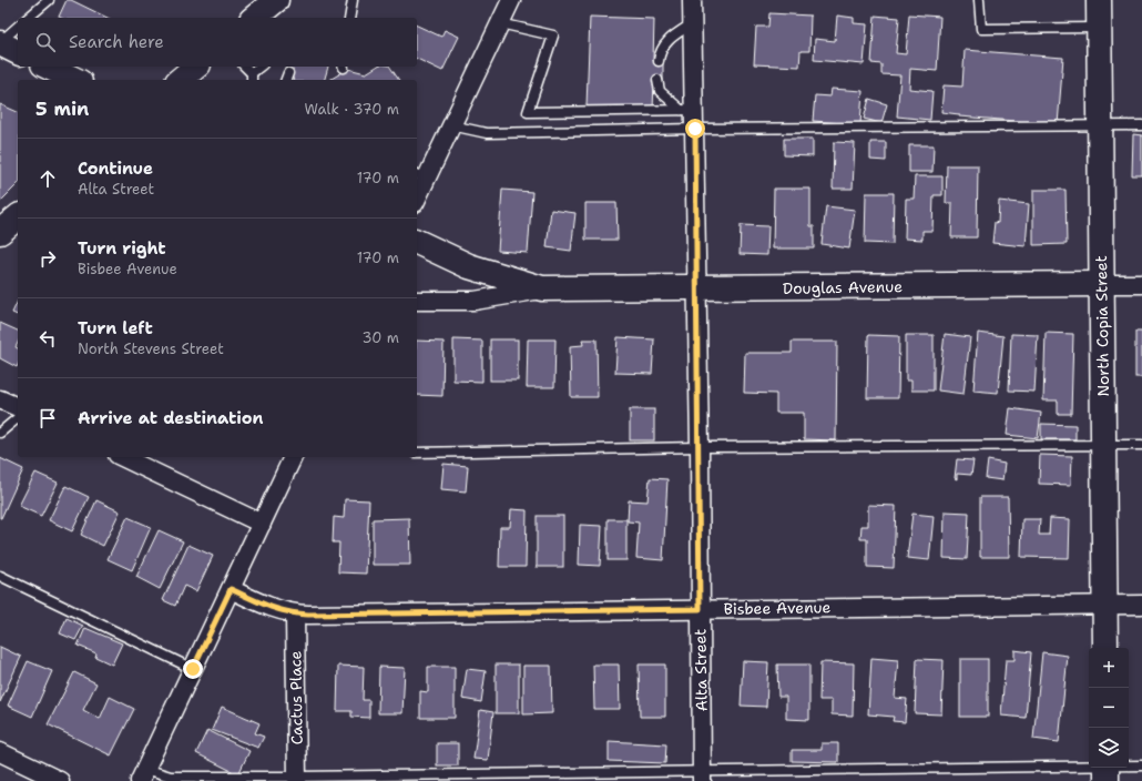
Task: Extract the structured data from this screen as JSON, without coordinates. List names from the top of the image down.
{
  "streets": {
    "main road": ["Douglas Avenue", "North Copia Street"],
    "street": ["Bisbee Avenue", "Alta Street", "Cactus Place"]
  },
  "crossings": [
    ["Douglas Avenue", "North Copia Street"],
    ["Douglas Avenue", "Alta Street"],
    ["North Copia Street", "Bisbee Avenue"],
    ["Bisbee Avenue", "Alta Street"],
    ["Bisbee Avenue", "Cactus Place"]
  ],
  "page": {
    "search": "Search here",
    "heading": ["5 min", "Walk · 370 m"],
    "list": [
      ["Continue", "Alta Street", "170 m"],
      ["Turn right", "Bisbee Avenue", "170 m"],
      ["Turn left", "North Stevens Street", "30 m"],
      "Arrive at destination"
    ],
    "map_buttons": ["+", "−"]
  }
}
